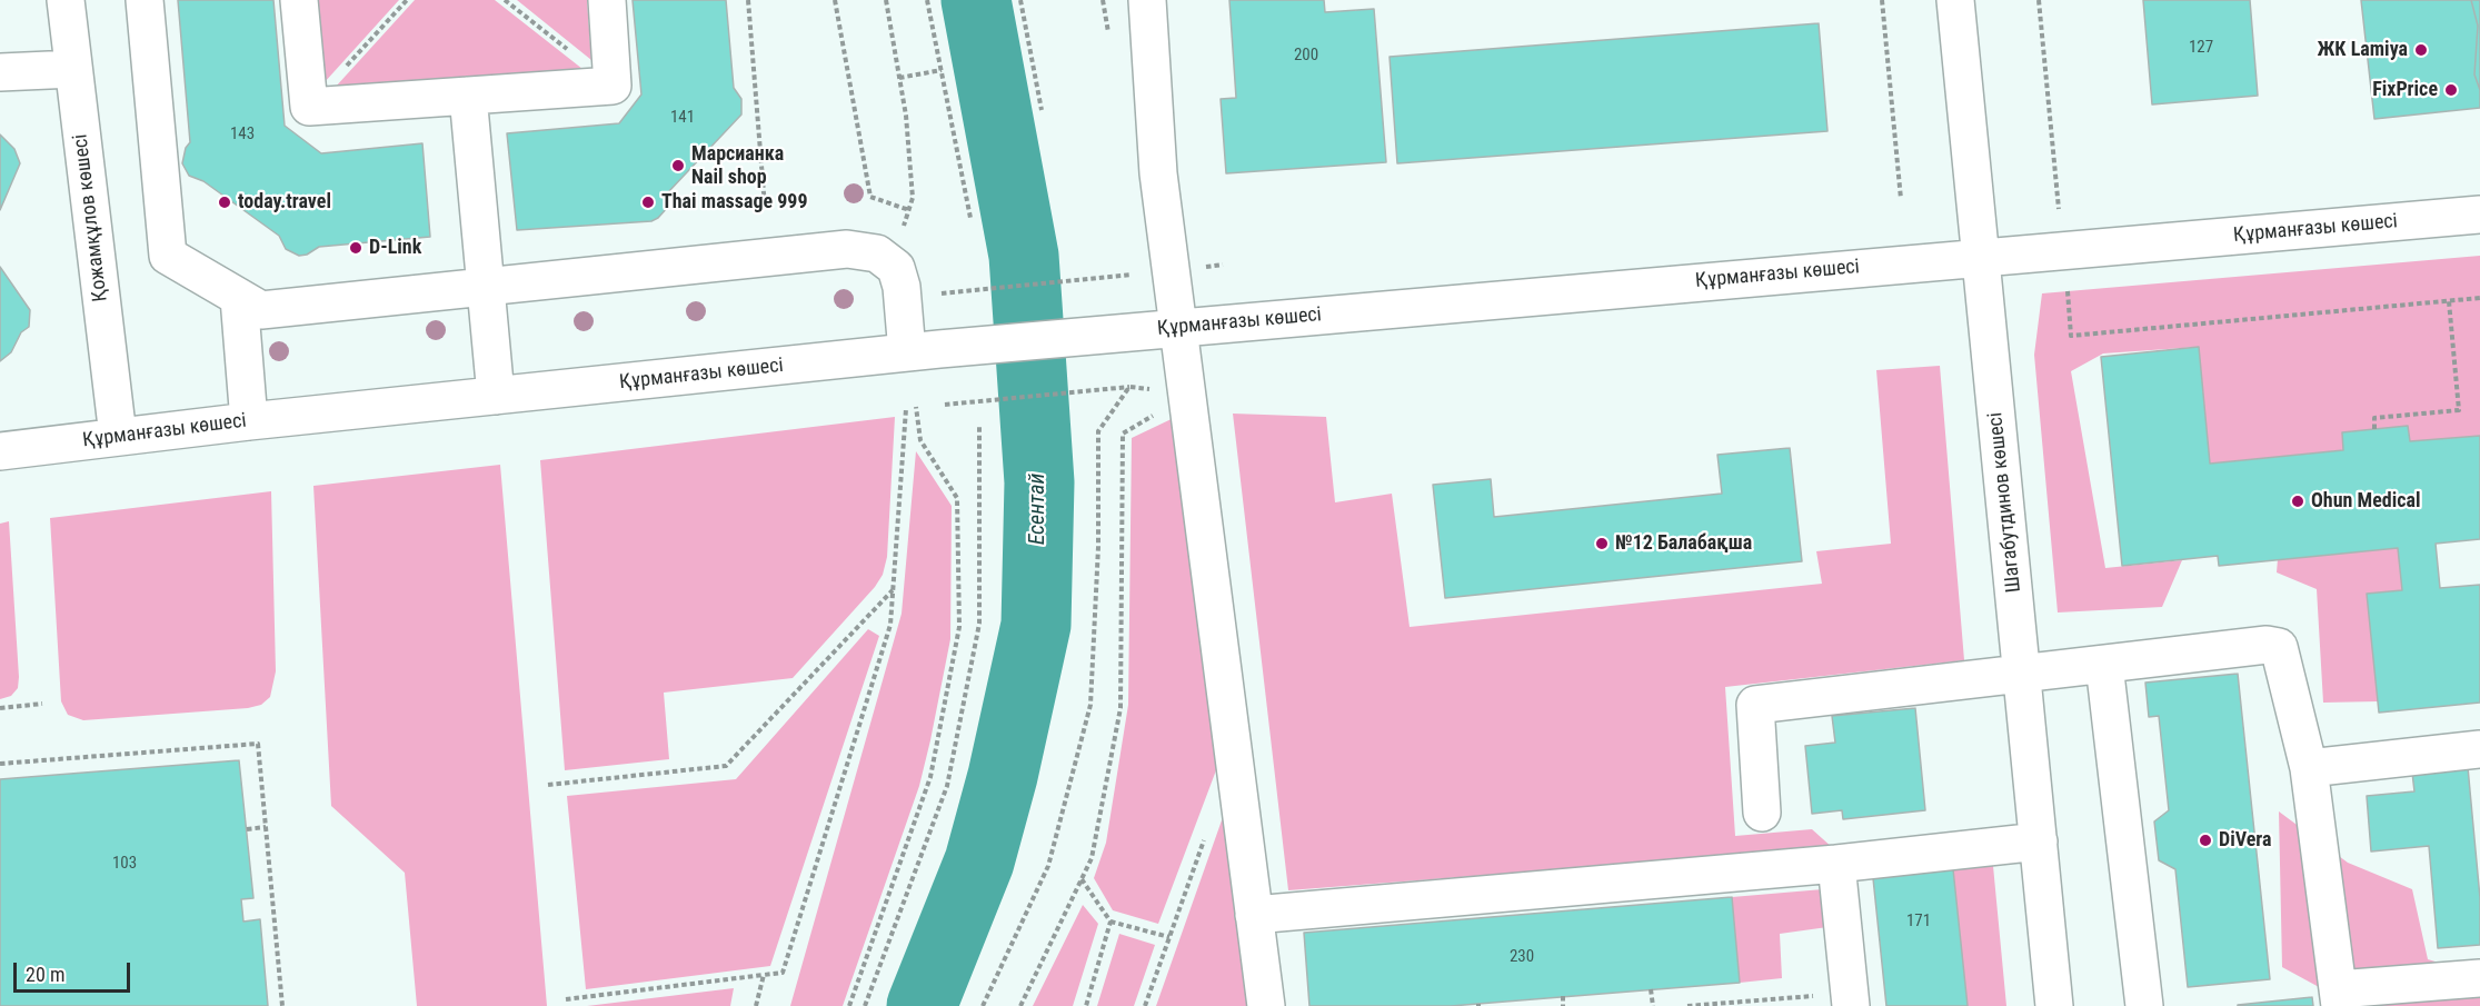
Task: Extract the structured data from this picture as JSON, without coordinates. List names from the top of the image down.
{
  "streets": {
    "street": ["Қожамқұлов көшесі", "Құрманғазы көшесі", "Шагабутдинов көшесі"]
  },
  "crossings": [
    ["Қожамқұлов көшесі", "Құрманғазы көшесі"],
    ["Құрманғазы көшесі", "Шагабутдинов көшесі"]
  ],
  "water": ["Есентай"],
  "places": [
    "ЖК Lamiya",
    "FixPrice",
    "Марсианка Nail shop",
    "today.travel",
    "Thai massage 999",
    "D-Link",
    "Ohun Medical",
    "№12 Балабақша",
    "DiVera"
  ],
  "house_numbers": [
    "127",
    "200",
    "141",
    "143",
    "103",
    "171",
    "230"
  ],
  "scale_bar": "20 m"
}
